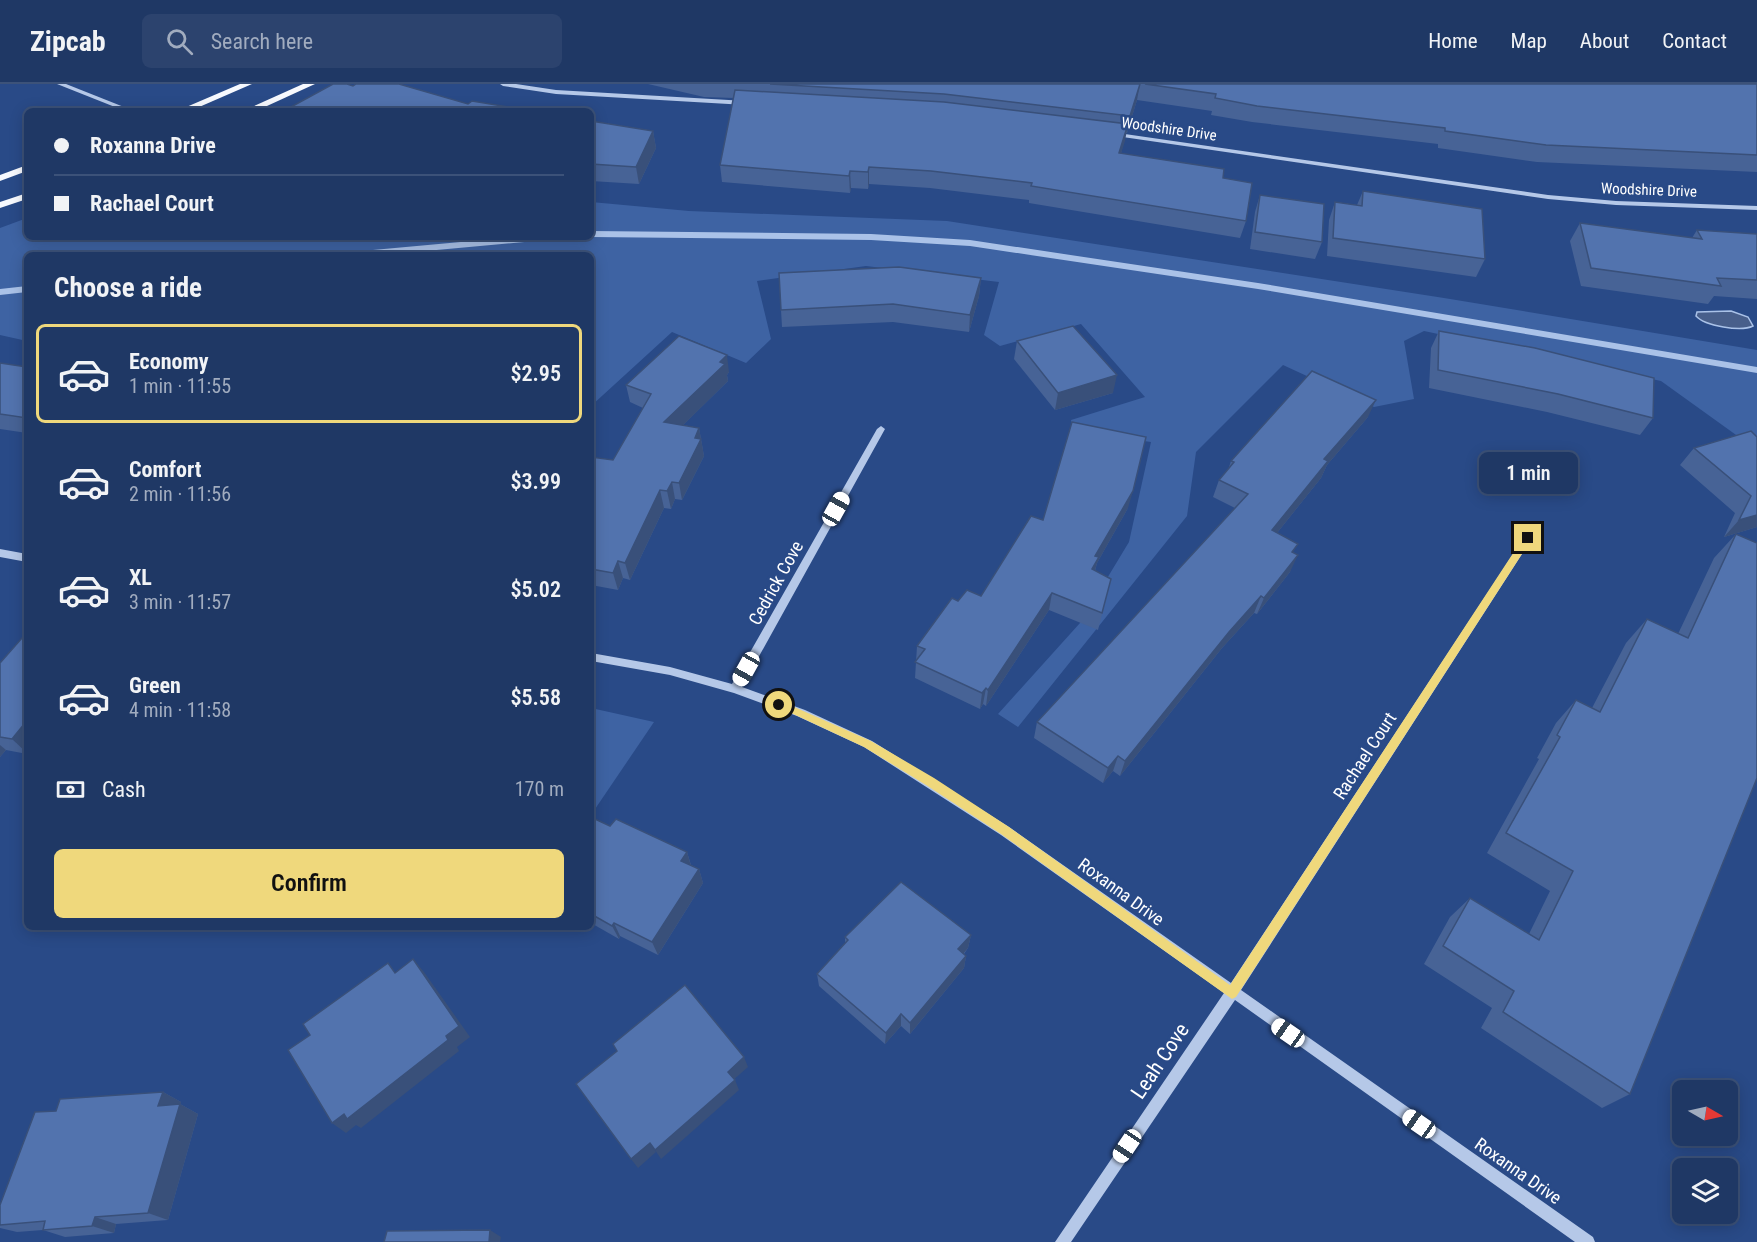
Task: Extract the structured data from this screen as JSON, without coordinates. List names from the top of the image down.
{
  "streets": {
    "street": [
      "Woodshire Drive",
      "Cedrick Cove",
      "Rachael Court",
      "Roxanna Drive",
      "Leah Cove"
    ]
  },
  "crossings": [
    ["Cedrick Cove", "Roxanna Drive"],
    ["Rachael Court", "Roxanna Drive"],
    ["Rachael Court", "Leah Cove"],
    ["Roxanna Drive", "Leah Cove"]
  ],
  "north": "right",
  "page": {
    "header": "Zipcab",
    "search": "Search here",
    "nav": [
      "Home",
      "Map",
      "About",
      "Contact"
    ],
    "banner": ["Roxanna Drive", "Rachael Court"],
    "heading": "Choose a ride",
    "list": [
      {
        "name": "Economy",
        "note": "1 min · 11:55",
        "value": "$2.95"
      },
      {
        "name": "Comfort",
        "note": "2 min · 11:56",
        "value": "$3.99"
      },
      {
        "name": "XL",
        "note": "3 min · 11:57",
        "value": "$5.02"
      },
      {
        "name": "Green",
        "note": "4 min · 11:58",
        "value": "$5.58"
      }
    ],
    "bubble": "1 min",
    "pay": ["Cash", "170 m"],
    "buttons": "Confirm"
  }
}
